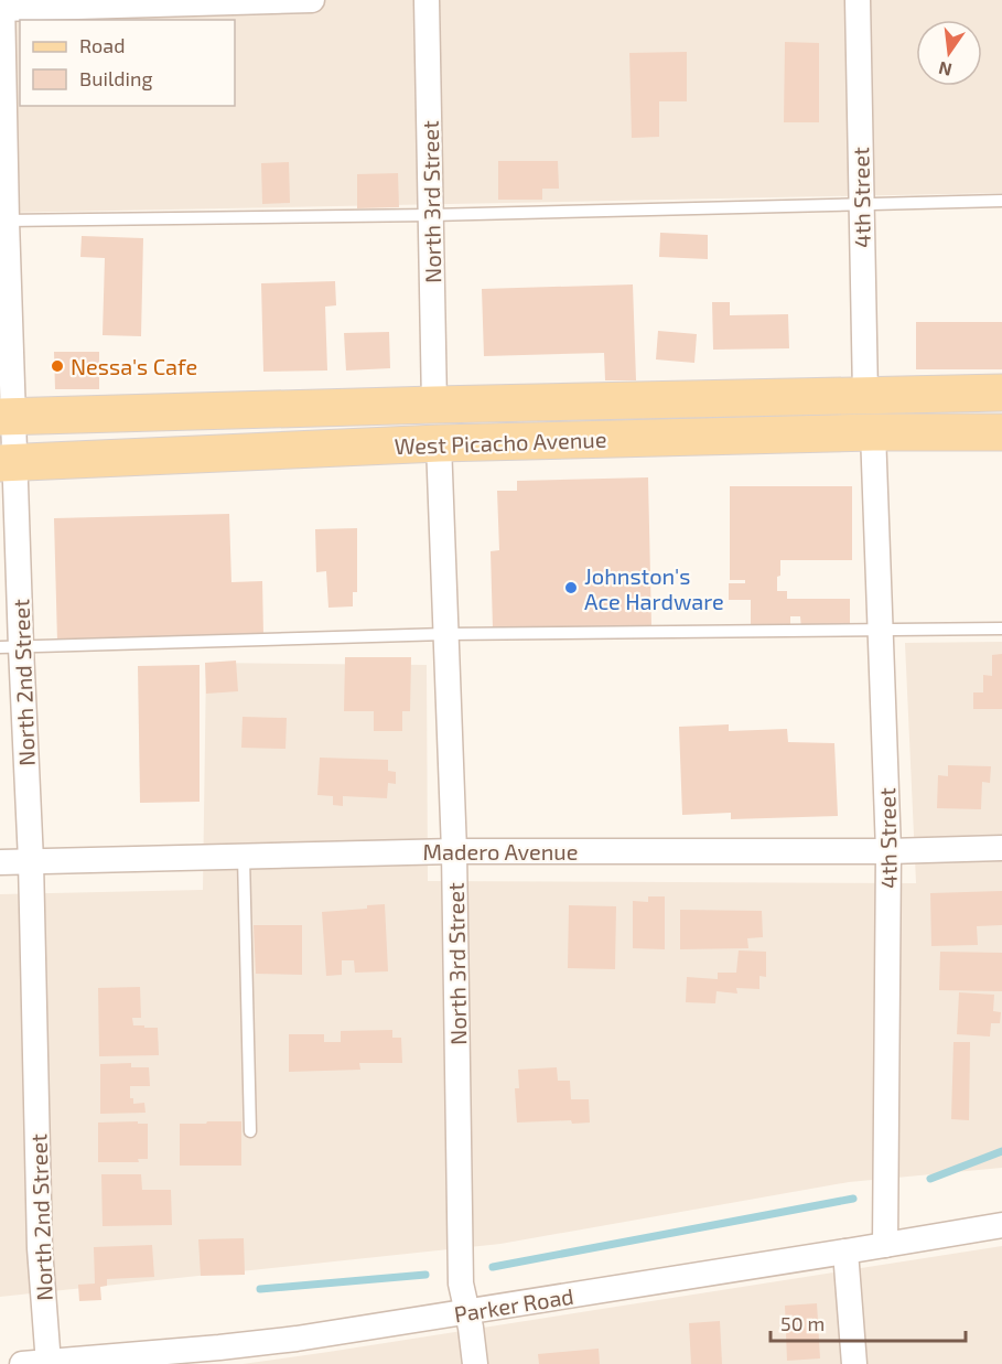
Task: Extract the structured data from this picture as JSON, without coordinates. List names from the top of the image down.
{
  "streets": {
    "main road": ["West Picacho Avenue"],
    "street": [
      "4th Street",
      "North 3rd Street",
      "North 2nd Street",
      "Madero Avenue",
      "Parker Road"
    ]
  },
  "crossings": [
    ["4th Street", "West Picacho Avenue"],
    ["4th Street", "Madero Avenue"],
    ["4th Street", "Parker Road"],
    ["North 3rd Street", "West Picacho Avenue"],
    ["North 3rd Street", "Madero Avenue"],
    ["North 3rd Street", "Parker Road"],
    ["West Picacho Avenue", "North 2nd Street"],
    ["North 2nd Street", "Madero Avenue"],
    ["North 2nd Street", "Parker Road"]
  ],
  "places": ["Nessa's Cafe", "Johnston's Ace Hardware"],
  "legend": ["Road", "Building"],
  "scale_bar": "50 m",
  "north": "bottom"
}
